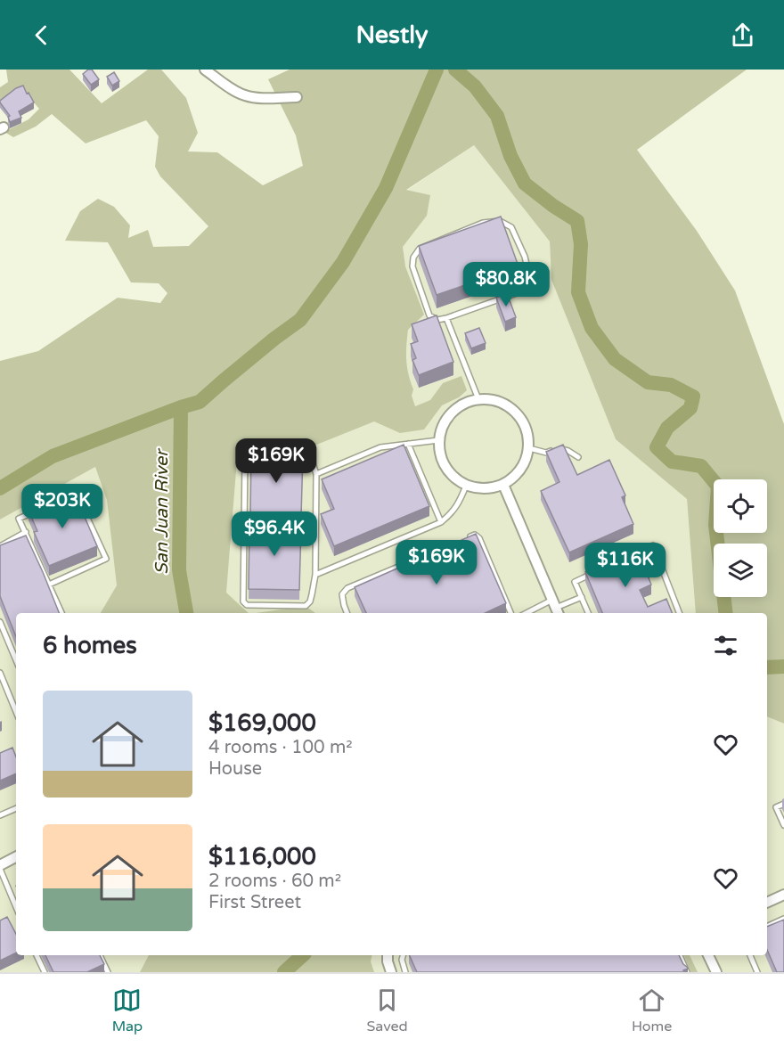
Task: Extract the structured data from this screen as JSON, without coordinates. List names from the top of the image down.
{
  "water": ["San Juan River"],
  "page": {
    "header": "Nestly",
    "price": [
      "$80.8K",
      "$169K",
      "$203K",
      "$96.4K",
      "$169K",
      "$116K"
    ],
    "heading": "6 homes",
    "list": [
      {
        "name": "$169,000",
        "note": "4 rooms · 100 m² · House"
      },
      {
        "name": "$116,000",
        "note": "2 rooms · 60 m² · First Street"
      }
    ],
    "tabs": ["Map", "Saved", "Home"]
  }
}
